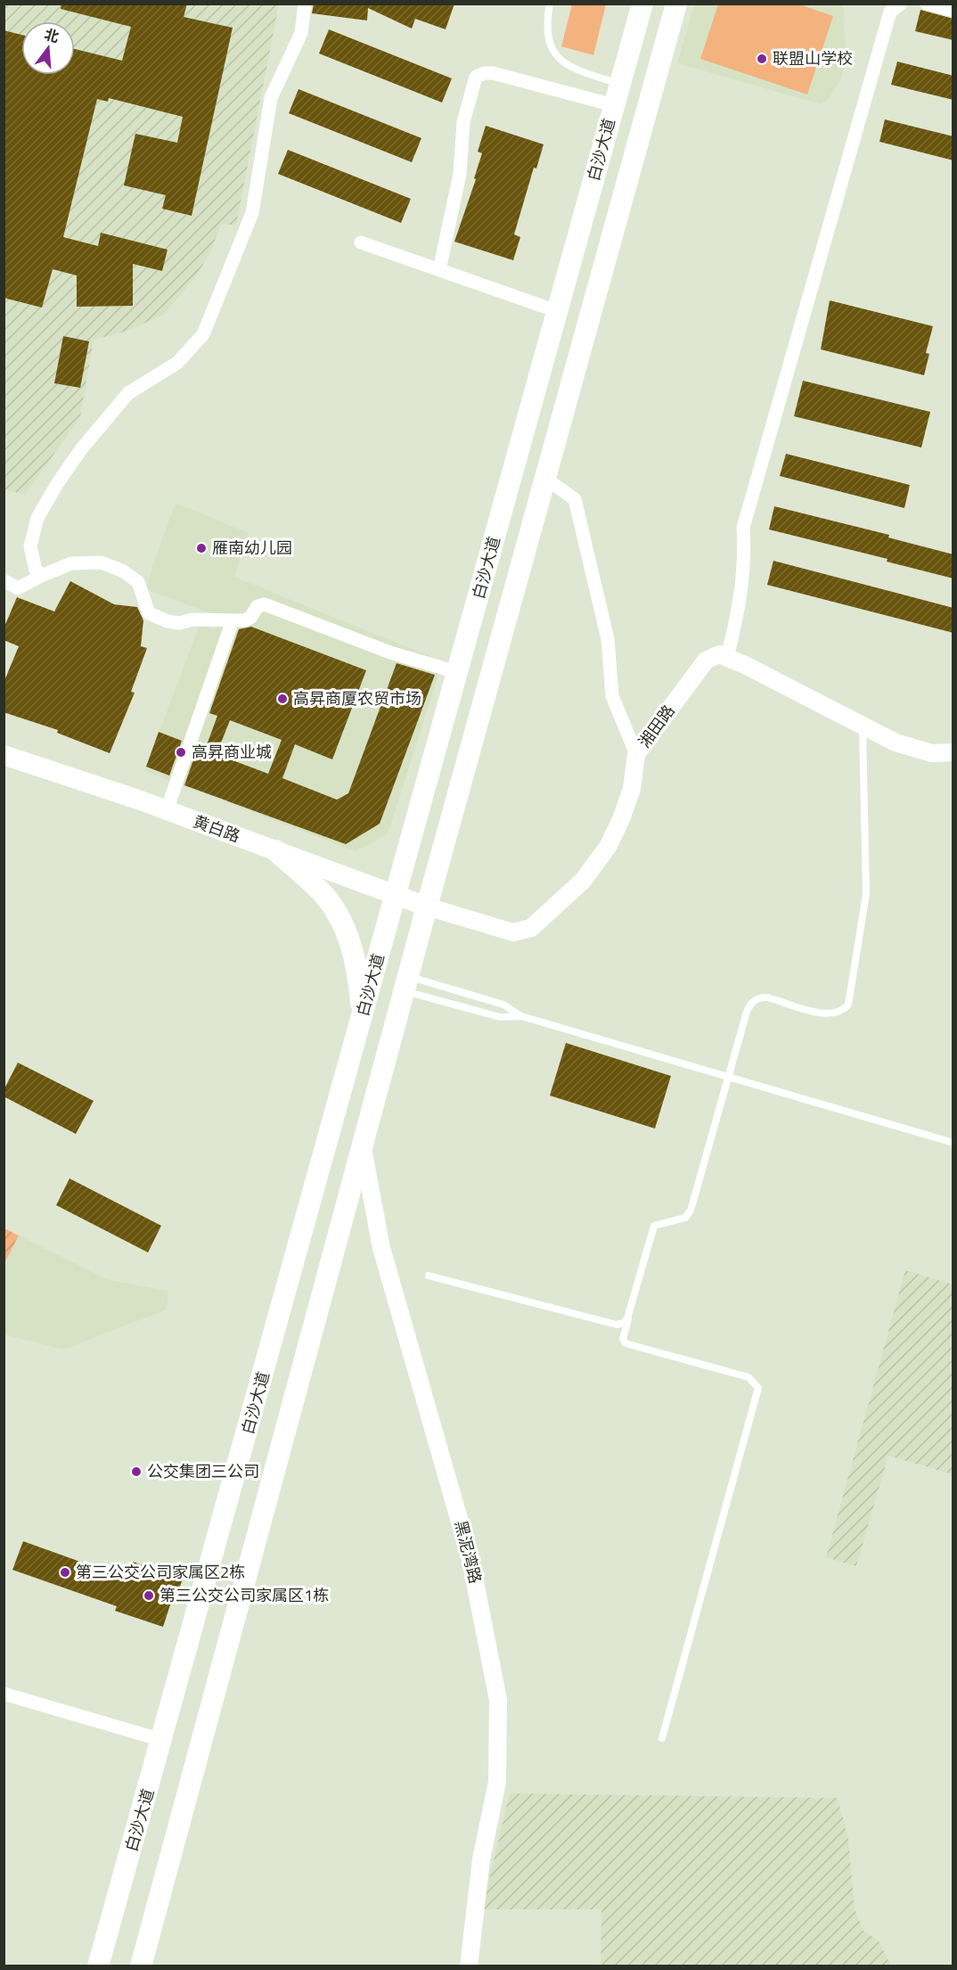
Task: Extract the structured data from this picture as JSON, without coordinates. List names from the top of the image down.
{
  "streets": {
    "main road": ["白沙大道", "黄白路"],
    "street": ["湘田路", "黑泥湾路"]
  },
  "crossings": [
    ["白沙大道", "湘田路"],
    ["白沙大道", "黄白路"],
    ["白沙大道", "黑泥湾路"],
    ["湘田路", "黄白路"]
  ],
  "places": [
    "联盟山学校",
    "雁南幼儿园",
    "高昇商厦农贸市场",
    "高昇商业城",
    "公交集团三公司",
    "第三公交公司家属区2栋",
    "第三公交公司家属区1栋"
  ],
  "north": "top"
}
